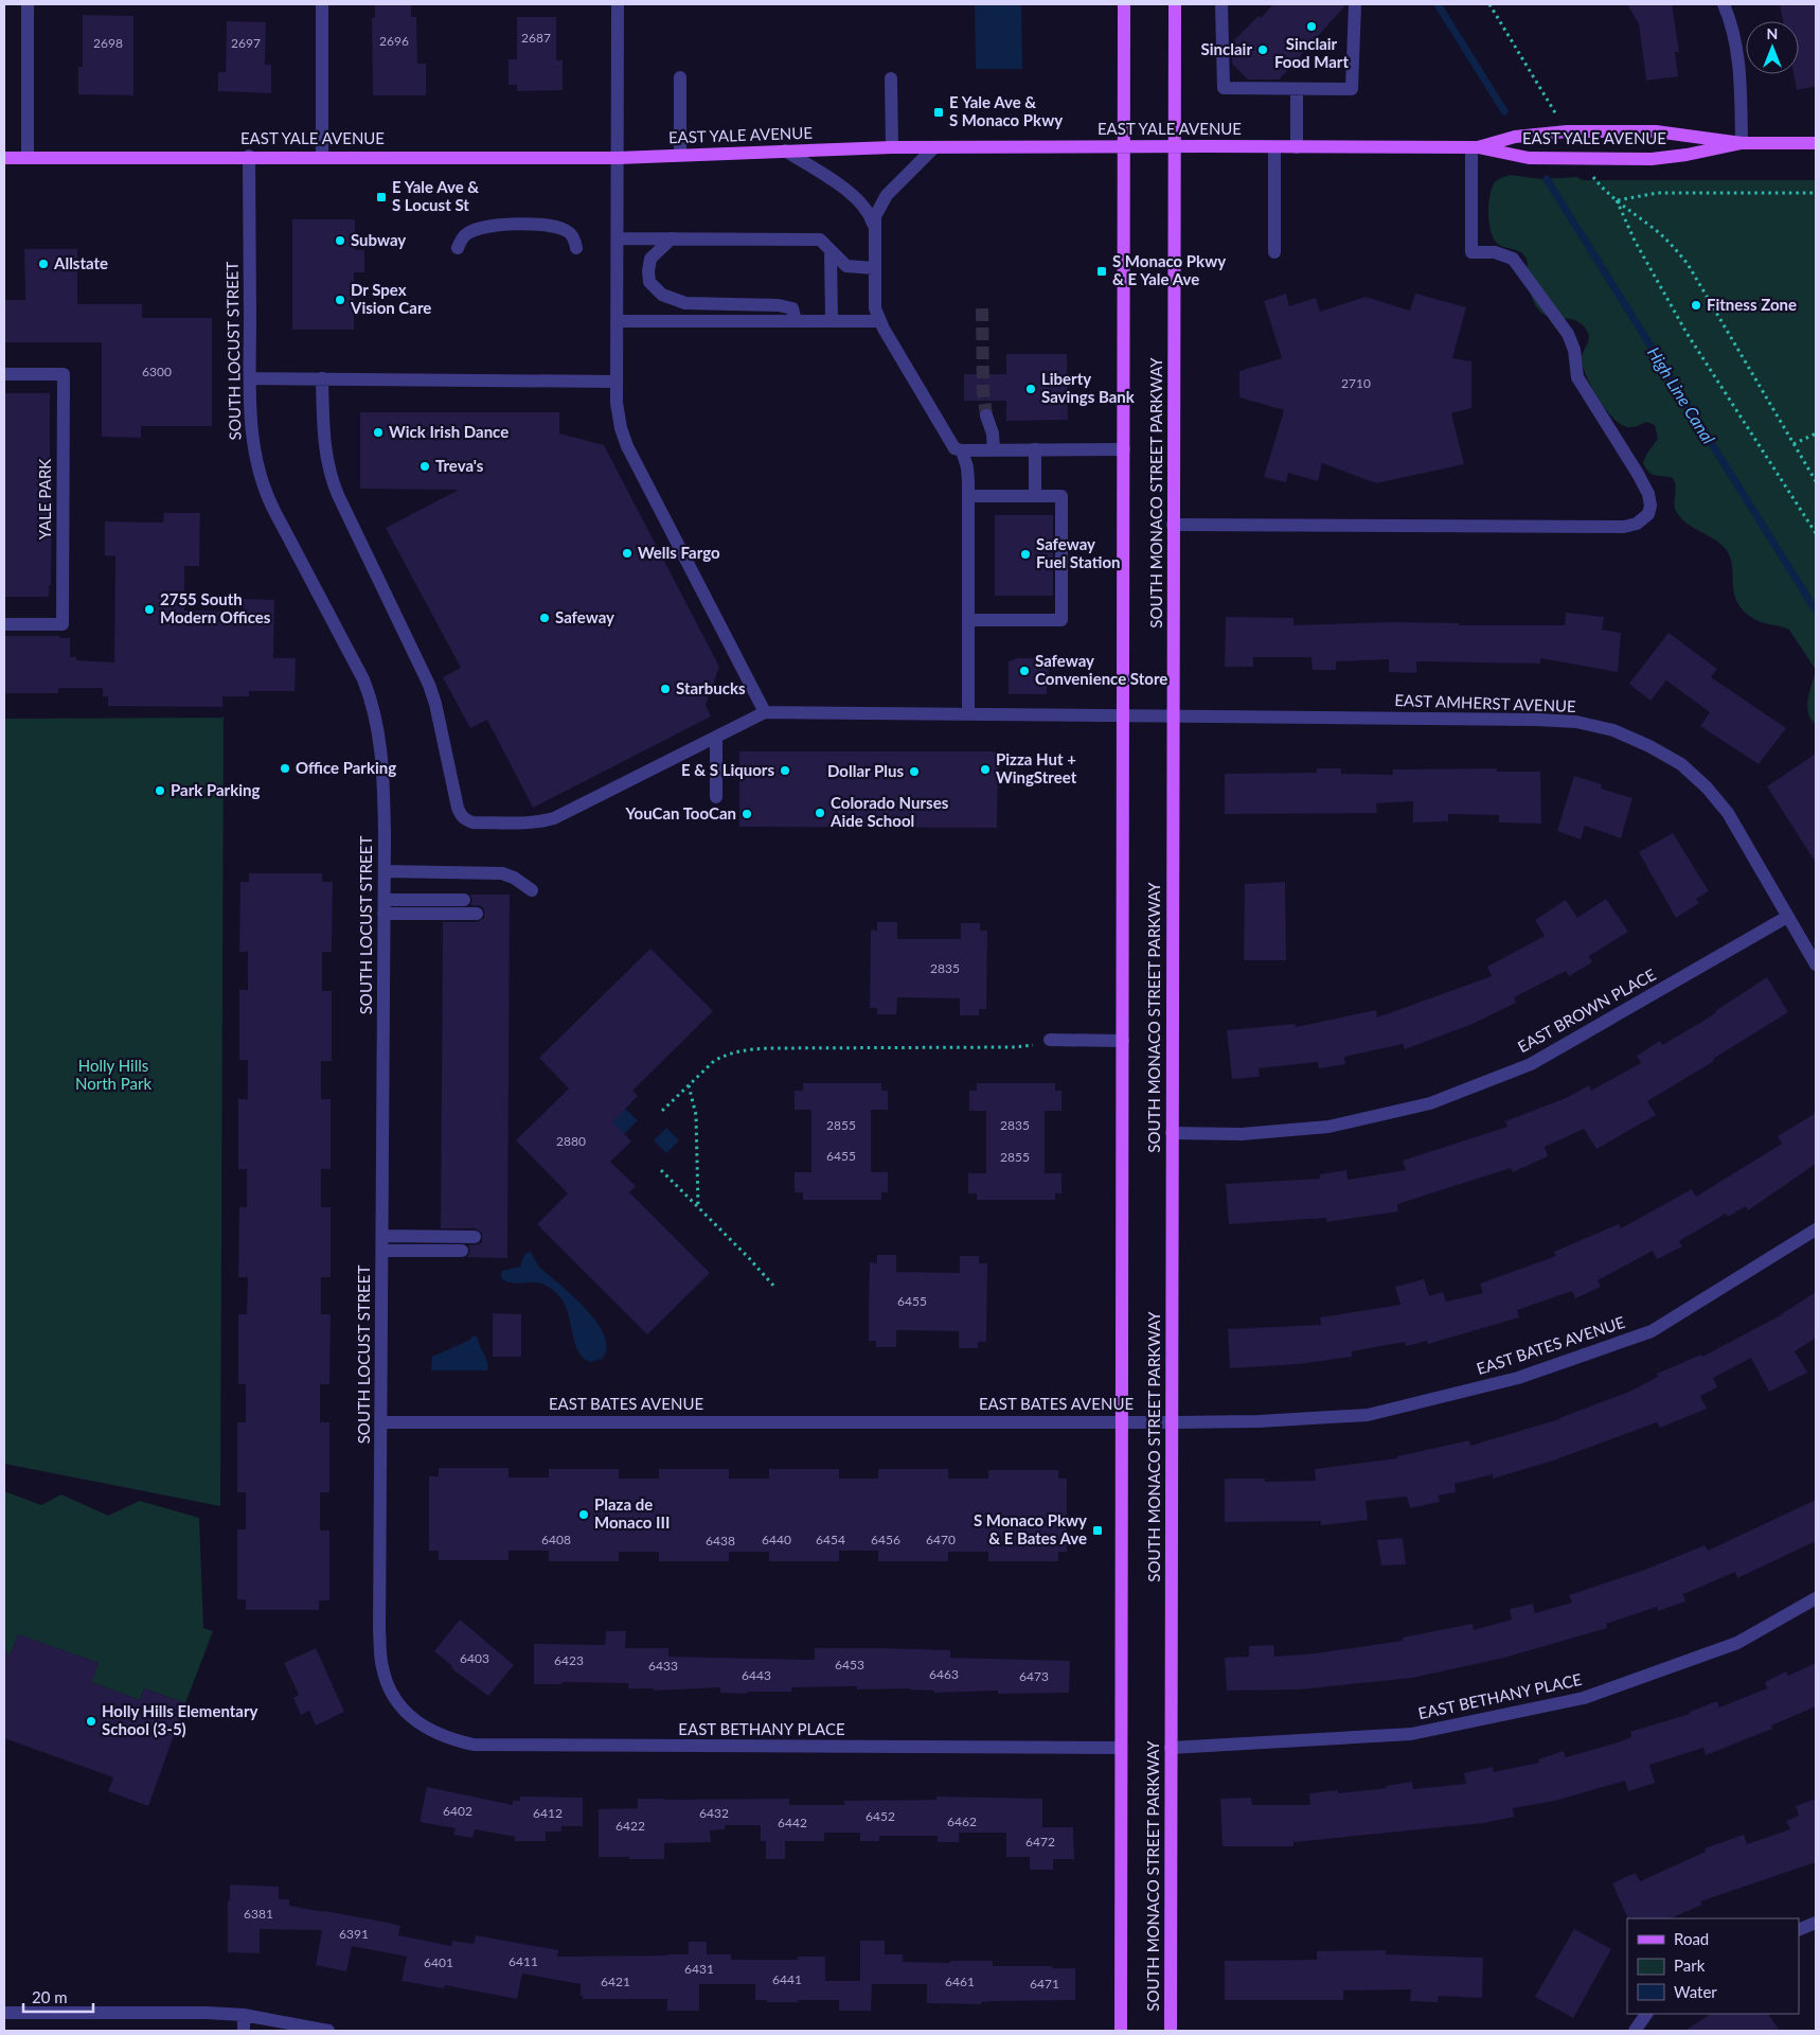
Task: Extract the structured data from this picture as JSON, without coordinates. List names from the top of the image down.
{
  "streets": {
    "main road": ["EAST YALE AVENUE", "SOUTH MONACO STREET PARKWAY"],
    "street": [
      "SOUTH LOCUST STREET",
      "YALE PARK",
      "EAST AMHERST AVENUE",
      "EAST BROWN PLACE",
      "EAST BATES AVENUE",
      "EAST BETHANY PLACE"
    ]
  },
  "crossings": [
    ["EAST YALE AVENUE", "SOUTH LOCUST STREET"],
    ["EAST YALE AVENUE", "SOUTH MONACO STREET PARKWAY"],
    ["SOUTH LOCUST STREET", "EAST BATES AVENUE"],
    ["SOUTH LOCUST STREET", "EAST BETHANY PLACE"],
    ["SOUTH MONACO STREET PARKWAY", "EAST AMHERST AVENUE"],
    ["SOUTH MONACO STREET PARKWAY", "EAST BROWN PLACE"],
    ["SOUTH MONACO STREET PARKWAY", "EAST BATES AVENUE"],
    ["SOUTH MONACO STREET PARKWAY", "EAST BETHANY PLACE"],
    ["EAST AMHERST AVENUE", "EAST BROWN PLACE"]
  ],
  "water": ["High Line Canal"],
  "parks": ["Holly Hills North Park"],
  "places": {
    "other": [
      "Sinclair Food Mart",
      "Sinclair",
      "Subway",
      "Allstate",
      "Dr Spex Vision Care",
      "Fitness Zone",
      "Liberty Savings Bank",
      "Wick Irish Dance",
      "Treva's",
      "Wells Fargo",
      "Safeway Fuel Station",
      "2755 South Modern Offices",
      "Safeway",
      "Safeway Convenience Store",
      "Starbucks",
      "Office Parking",
      "Pizza Hut + WingStreet",
      "E & S Liquors",
      "Dollar Plus",
      "Park Parking",
      "Colorado Nurses Aide School",
      "YouCan TooCan",
      "Plaza de Monaco III",
      "Holly Hills Elementary School (3-5)"
    ],
    "transit": [
      "E Yale Ave & S Monaco Pkwy",
      "E Yale Ave & S Locust St",
      "S Monaco Pkwy & E Yale Ave",
      "S Monaco Pkwy & E Bates Ave"
    ]
  },
  "house_numbers": [
    "2687",
    "2696",
    "2698",
    "2697",
    "6300",
    "2710",
    "2835",
    "2855",
    "2835",
    "2880",
    "6455",
    "2855",
    "6455",
    "6408",
    "6440",
    "6454",
    "6456",
    "6470",
    "6438",
    "6403",
    "6423",
    "6453",
    "6433",
    "6463",
    "6443",
    "6473",
    "6402",
    "6412",
    "6432",
    "6452",
    "6462",
    "6442",
    "6422",
    "6472",
    "6381",
    "6391",
    "6411",
    "6401",
    "6431",
    "6441",
    "6421",
    "6461",
    "6471"
  ],
  "legend": ["Road", "Park", "Water"],
  "scale_bar": "20 m",
  "north": "top"
}
